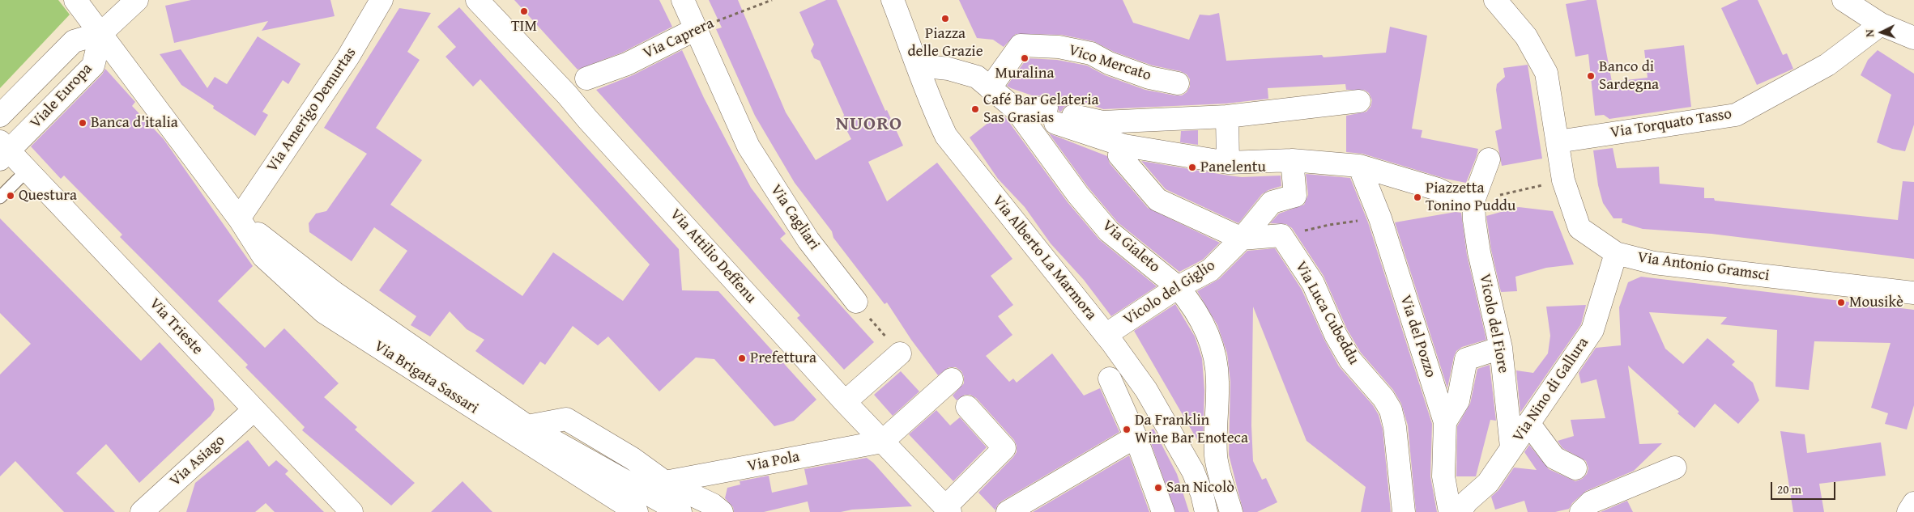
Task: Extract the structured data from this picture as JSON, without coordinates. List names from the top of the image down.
{
  "streets": {
    "street": [
      "Via Caprera",
      "Vico Mercato",
      "Viale Europa",
      "Via Amerigo Demurtas",
      "Via Torquato Tasso",
      "Via Cagliari",
      "Via Gialeto",
      "Via Attilio Deffenu",
      "Via Alberto La Marmora",
      "Via Antonio Gramsci",
      "Vicolo del Giglio",
      "Via Luca Cubeddu",
      "Vicolo del Fiore",
      "Via Trieste",
      "Via del Pozzo",
      "Via Brigata Sassari",
      "Via Nino di Gallura",
      "Via Asiago",
      "Via Pola"
    ]
  },
  "crossings": [
    ["Via Caprera", "Via Cagliari"],
    ["Vico Mercato", "Via Gialeto"],
    ["Viale Europa", "Via Trieste"],
    ["Viale Europa", "Via Brigata Sassari"],
    ["Via Amerigo Demurtas", "Via Brigata Sassari"],
    ["Via Torquato Tasso", "Via Antonio Gramsci"],
    ["Via Gialeto", "Via Alberto La Marmora"],
    ["Via Gialeto", "Vicolo del Giglio"],
    ["Via Attilio Deffenu", "Via Pola"],
    ["Via Alberto La Marmora", "Vicolo del Giglio"],
    ["Via Antonio Gramsci", "Via Nino di Gallura"],
    ["Vicolo del Fiore", "Via Nino di Gallura"],
    ["Via Trieste", "Via Asiago"]
  ],
  "districts": ["NUORO"],
  "places": [
    "TIM",
    "Piazza delle Grazie",
    "Muralina",
    "Banco di Sardegna",
    "Café Bar Gelateria Sas Grasias",
    "Banca d'italia",
    "Panelentu",
    "Questura",
    "Piazzetta Tonino Puddu",
    "Mousikè",
    "Prefettura",
    "Da Franklin Wine Bar Enoteca",
    "San Nicolò"
  ],
  "scale_bar": "20 m",
  "north": "left"
}
